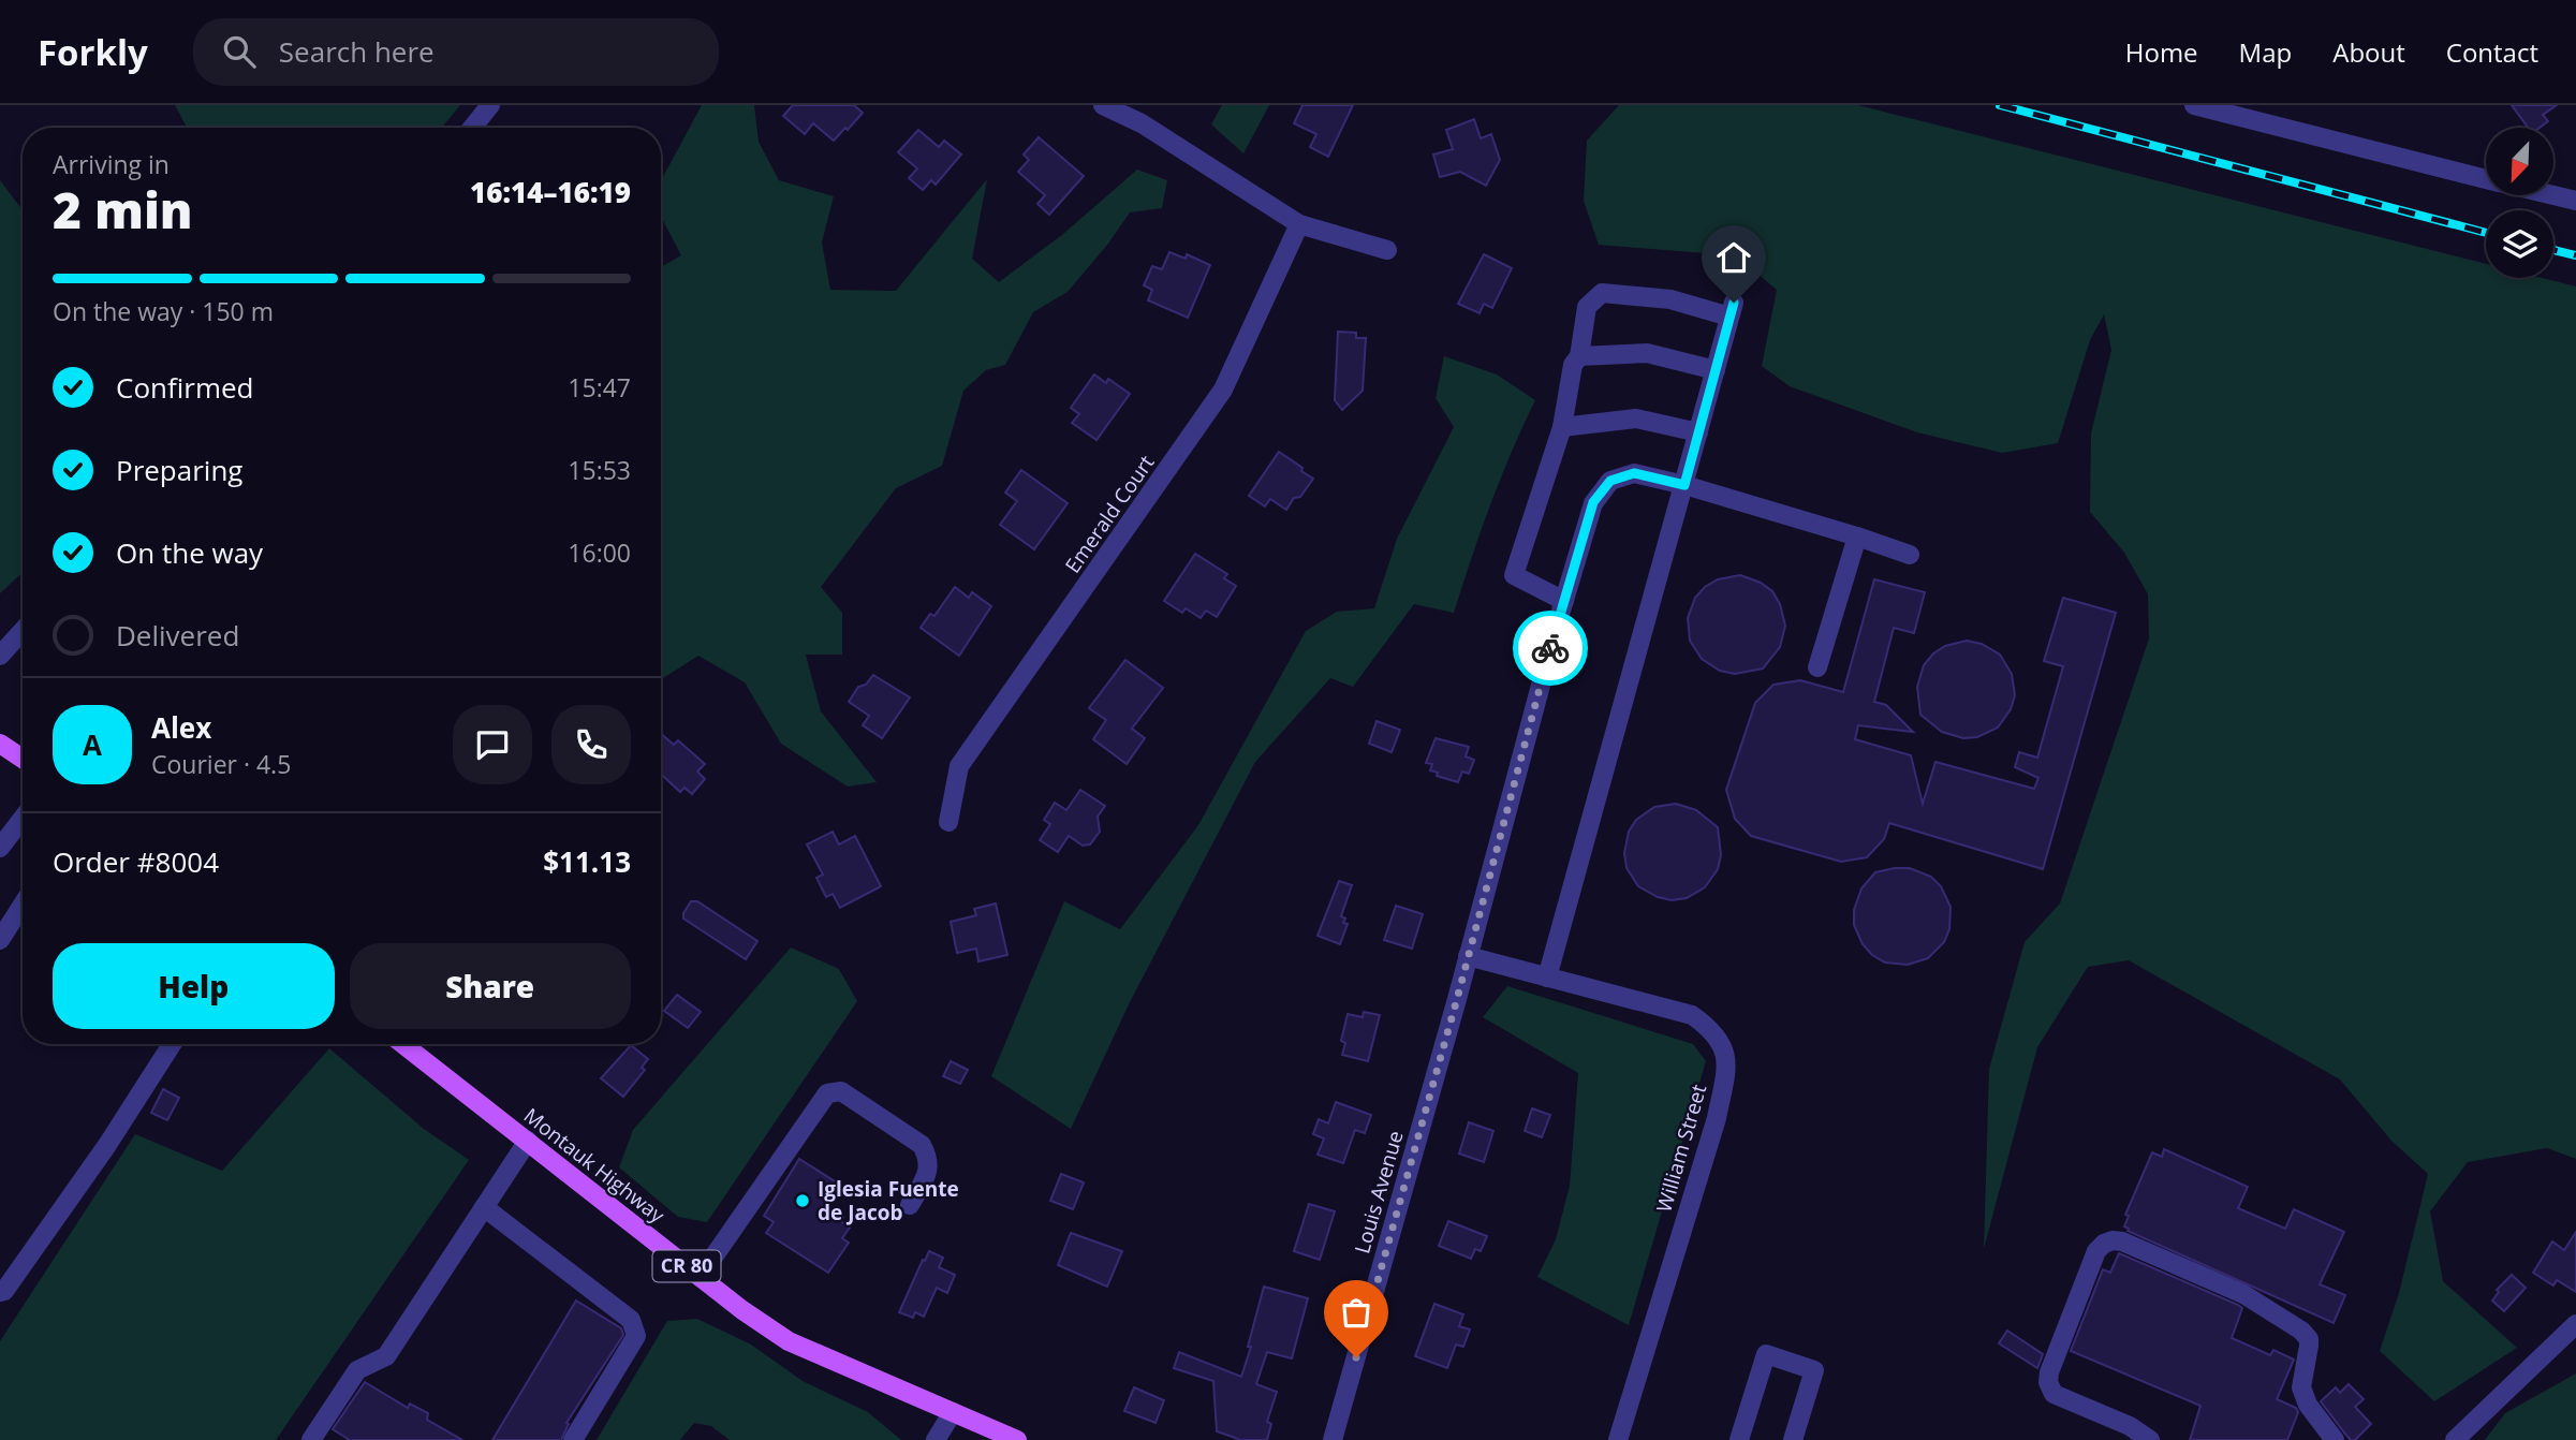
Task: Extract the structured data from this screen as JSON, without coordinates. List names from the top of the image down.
{
  "streets": {
    "main road": ["Montauk Highway", "CR 80"],
    "street": ["Emerald Court", "William Street", "Louis Avenue"]
  },
  "crossings": [
    ["William Street", "Louis Avenue"]
  ],
  "places": ["Iglesia Fuente de Jacob"],
  "north": "bottom left",
  "page": {
    "header": "Forkly",
    "search": "Search here",
    "nav": [
      "Home",
      "Map",
      "About",
      "Contact"
    ],
    "heading": ["2 min", "Arriving in", "16:14–16:19"],
    "panel": [
      "Alex",
      "Courier · 4.5",
      "Order #8004",
      "$11.13"
    ],
    "bar": "On the way · 150 m",
    "list": [
      ["Confirmed", "15:47"],
      ["Preparing", "15:53"],
      ["On the way", "16:00"],
      "Delivered"
    ],
    "round": "A",
    "buttons": ["Help", "Share"]
  }
}
